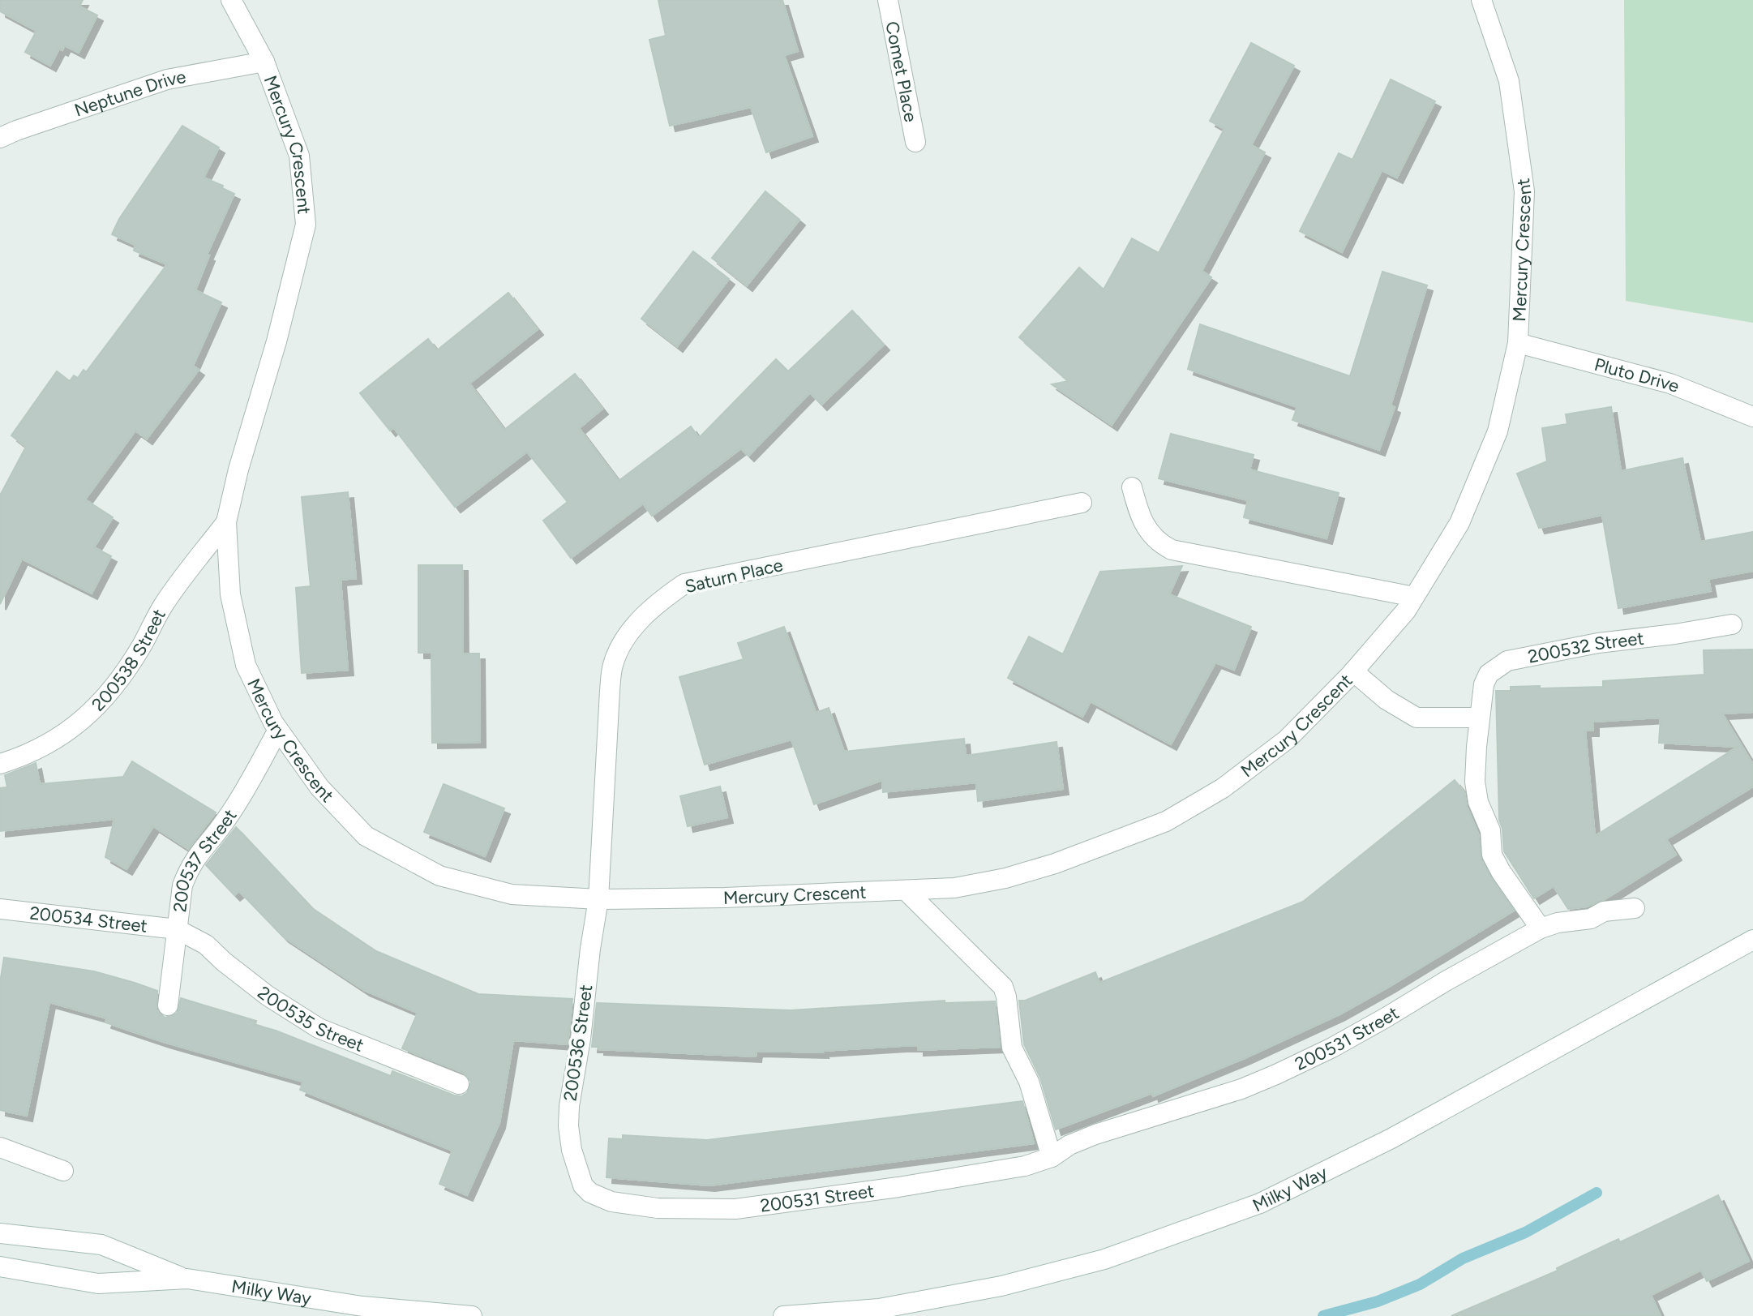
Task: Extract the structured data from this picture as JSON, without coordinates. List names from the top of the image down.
{
  "streets": {
    "street": [
      "Comet Place",
      "Neptune Drive",
      "Mercury Crescent",
      "Pluto Drive",
      "Saturn Place",
      "200532 Street",
      "200538 Street",
      "200537 Street",
      "200534 Street",
      "200535 Street",
      "200531 Street",
      "200536 Street",
      "Milky Way"
    ]
  },
  "crossings": [
    ["Neptune Drive", "Mercury Crescent"],
    ["Mercury Crescent", "Pluto Drive"],
    ["Mercury Crescent", "Saturn Place"],
    ["Mercury Crescent", "200538 Street"],
    ["Mercury Crescent", "200537 Street"],
    ["Mercury Crescent", "200536 Street"],
    ["Saturn Place", "200536 Street"],
    ["200532 Street", "200531 Street"],
    ["200537 Street", "200534 Street"],
    ["200537 Street", "200535 Street"],
    ["200534 Street", "200535 Street"],
    ["200531 Street", "200536 Street"]
  ]
}
